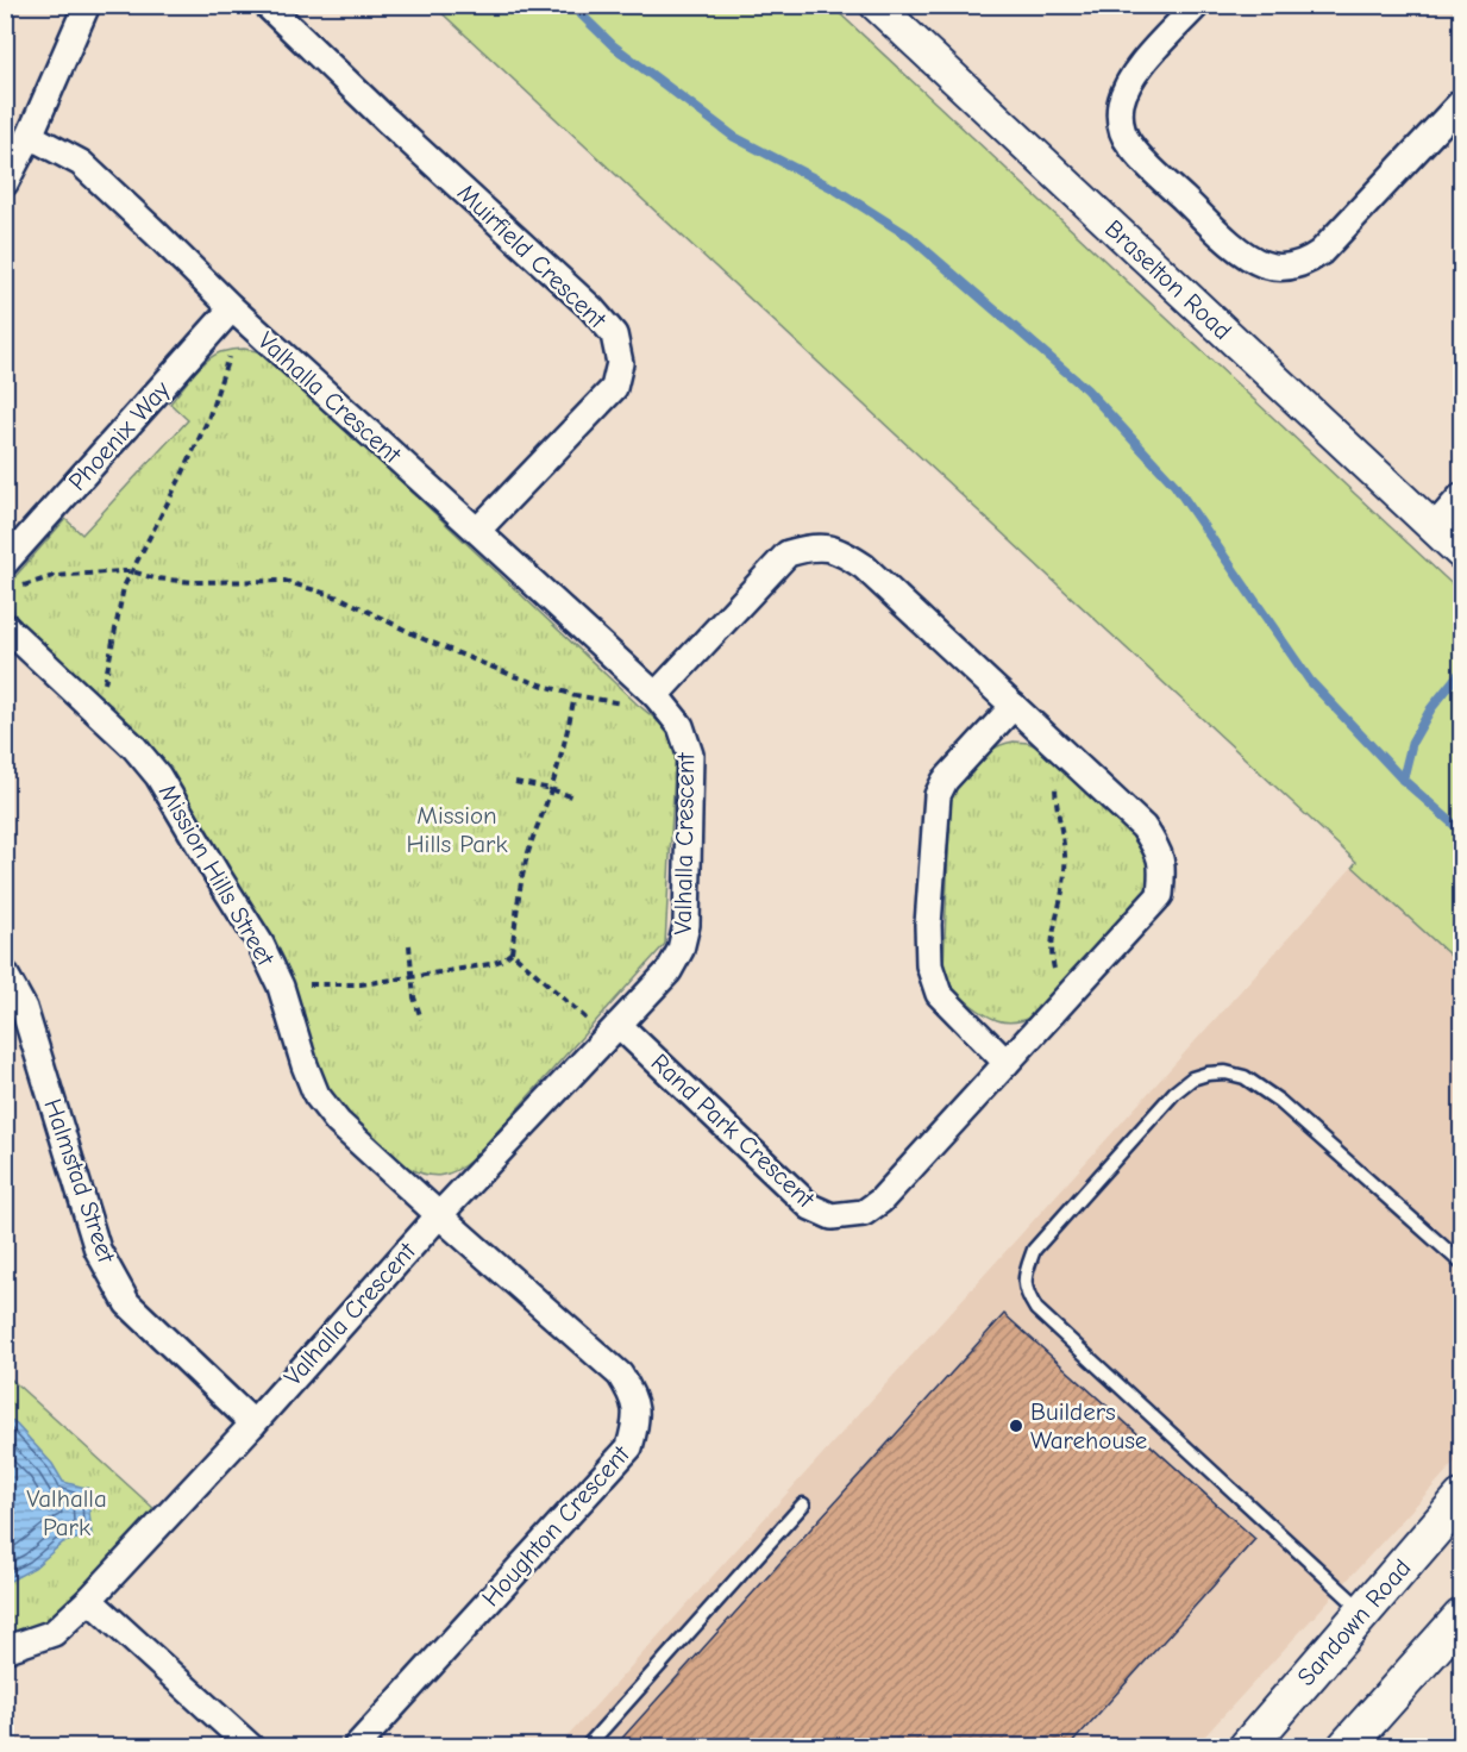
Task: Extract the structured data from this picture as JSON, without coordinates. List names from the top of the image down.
{
  "streets": {
    "main road": ["Sandown Road"],
    "street": [
      "Muirfield Crescent",
      "Braselton Road",
      "Valhalla Crescent",
      "Phoenix Way",
      "Mission Hills Street",
      "Rand Park Crescent",
      "Halmstad Street",
      "Houghton Crescent"
    ]
  },
  "crossings": [
    ["Muirfield Crescent", "Valhalla Crescent"],
    ["Valhalla Crescent", "Phoenix Way"],
    ["Valhalla Crescent", "Mission Hills Street"],
    ["Valhalla Crescent", "Rand Park Crescent"],
    ["Valhalla Crescent", "Halmstad Street"],
    ["Valhalla Crescent", "Houghton Crescent"],
    ["Mission Hills Street", "Houghton Crescent"]
  ],
  "parks": ["Mission Hills Park", "Valhalla Park"],
  "places": ["Builders Warehouse"]
}
